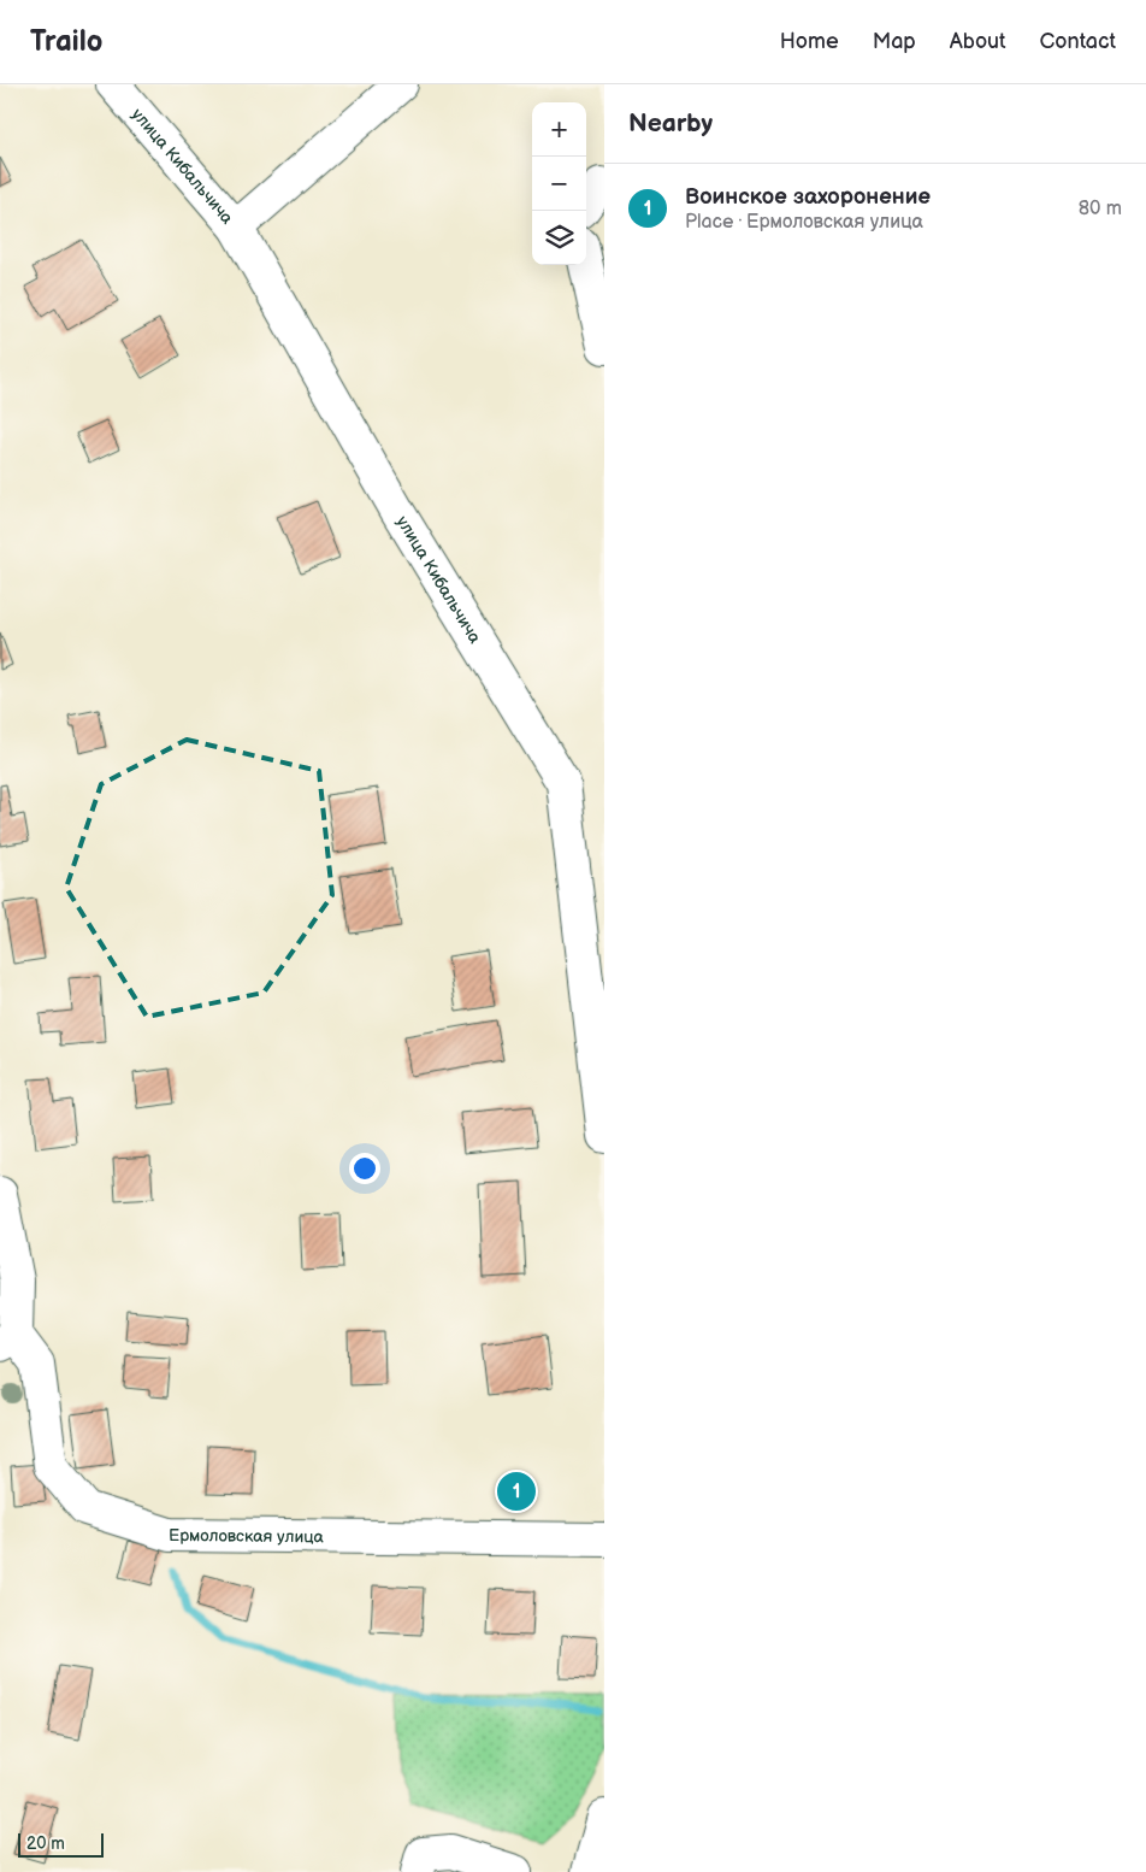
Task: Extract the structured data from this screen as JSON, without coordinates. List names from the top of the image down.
{
  "streets": {
    "street": ["улица Кибальчича", "Ермоловская улица"]
  },
  "scale_bar": "20 m",
  "page": {
    "header": "Trailo",
    "nav": [
      "Home",
      "Map",
      "About",
      "Contact"
    ],
    "heading": "Nearby",
    "map_buttons": ["+", "−"],
    "list": [
      {
        "mark": "1",
        "name": "Воинское захоронение",
        "note": "Place · Ермоловская улица",
        "value": "80 m"
      }
    ],
    "pins": "1",
    "scale": "20 m"
  }
}
